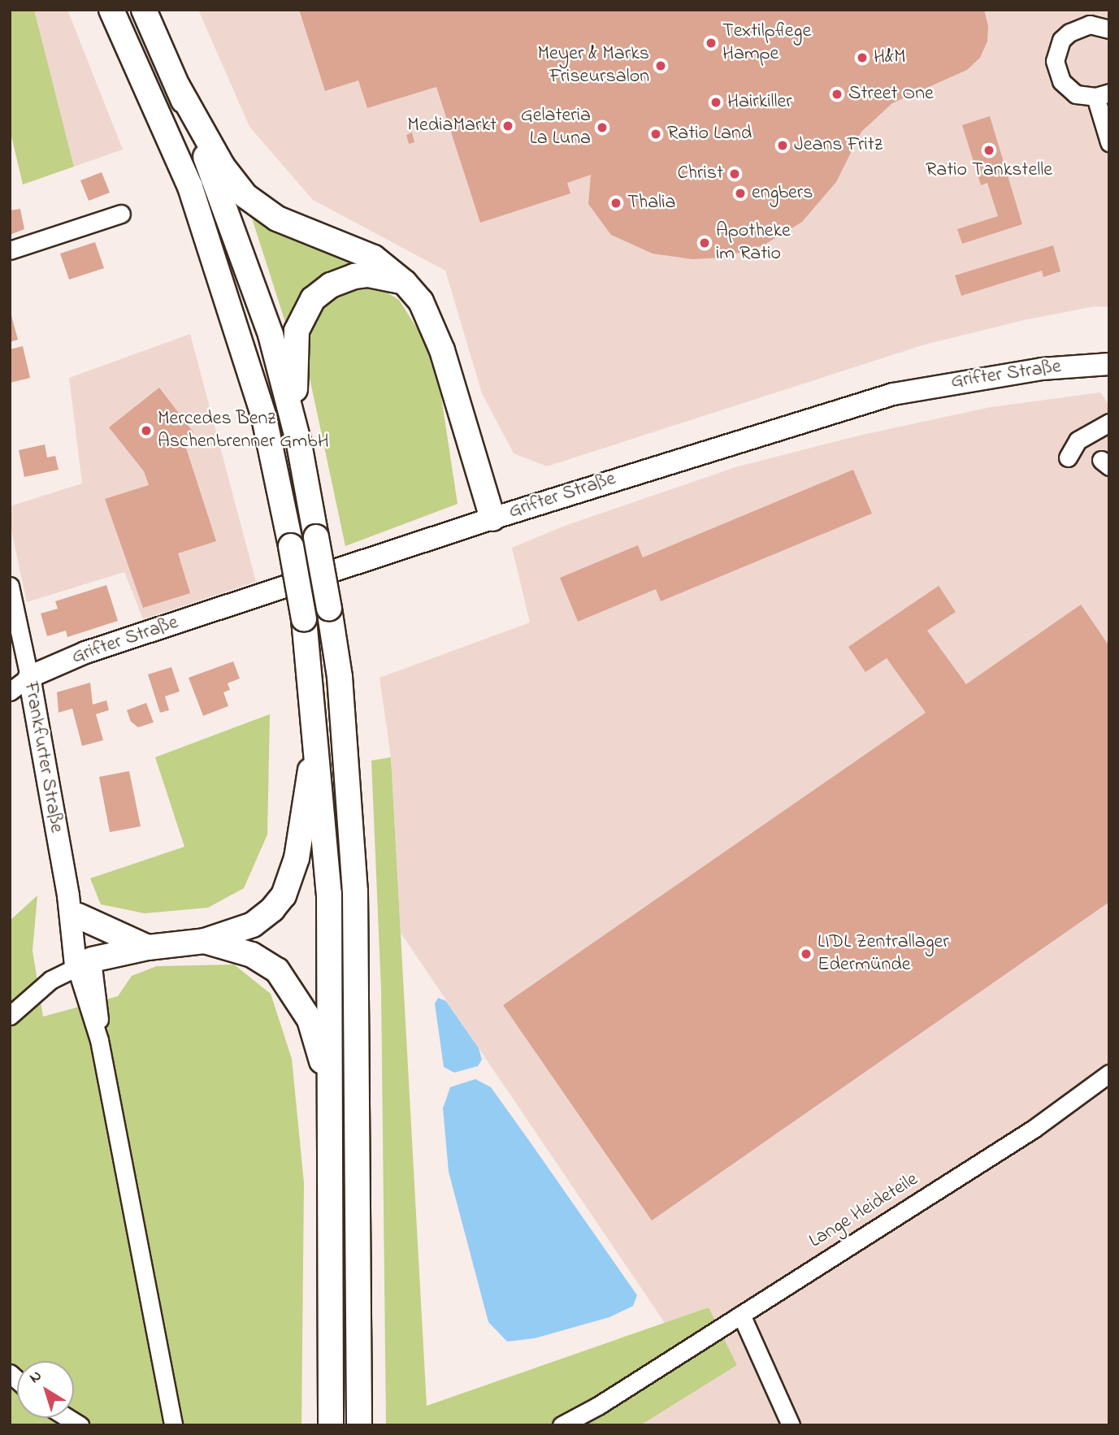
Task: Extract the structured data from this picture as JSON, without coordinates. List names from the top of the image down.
{
  "streets": {
    "main road": ["Grifter Straße", "Frankfurter Straße"],
    "street": ["Lange Heideteile"]
  },
  "crossings": [
    ["Grifter Straße", "Frankfurter Straße"]
  ],
  "places": [
    "Textilpflege Hampe",
    "H&M",
    "Meyer & Marks Friseursalon",
    "Street One",
    "Hairkiller",
    "MediaMarkt",
    "Gelateria La Luna",
    "Ratio Land",
    "Jeans Fritz",
    "Ratio Tankstelle",
    "Christ",
    "engbers",
    "Thalia",
    "Apotheke im Ratio",
    "Mercedes Benz Aschenbrenner GmbH",
    "LIDL Zentrallager Edermünde"
  ],
  "north": "top left"
}
